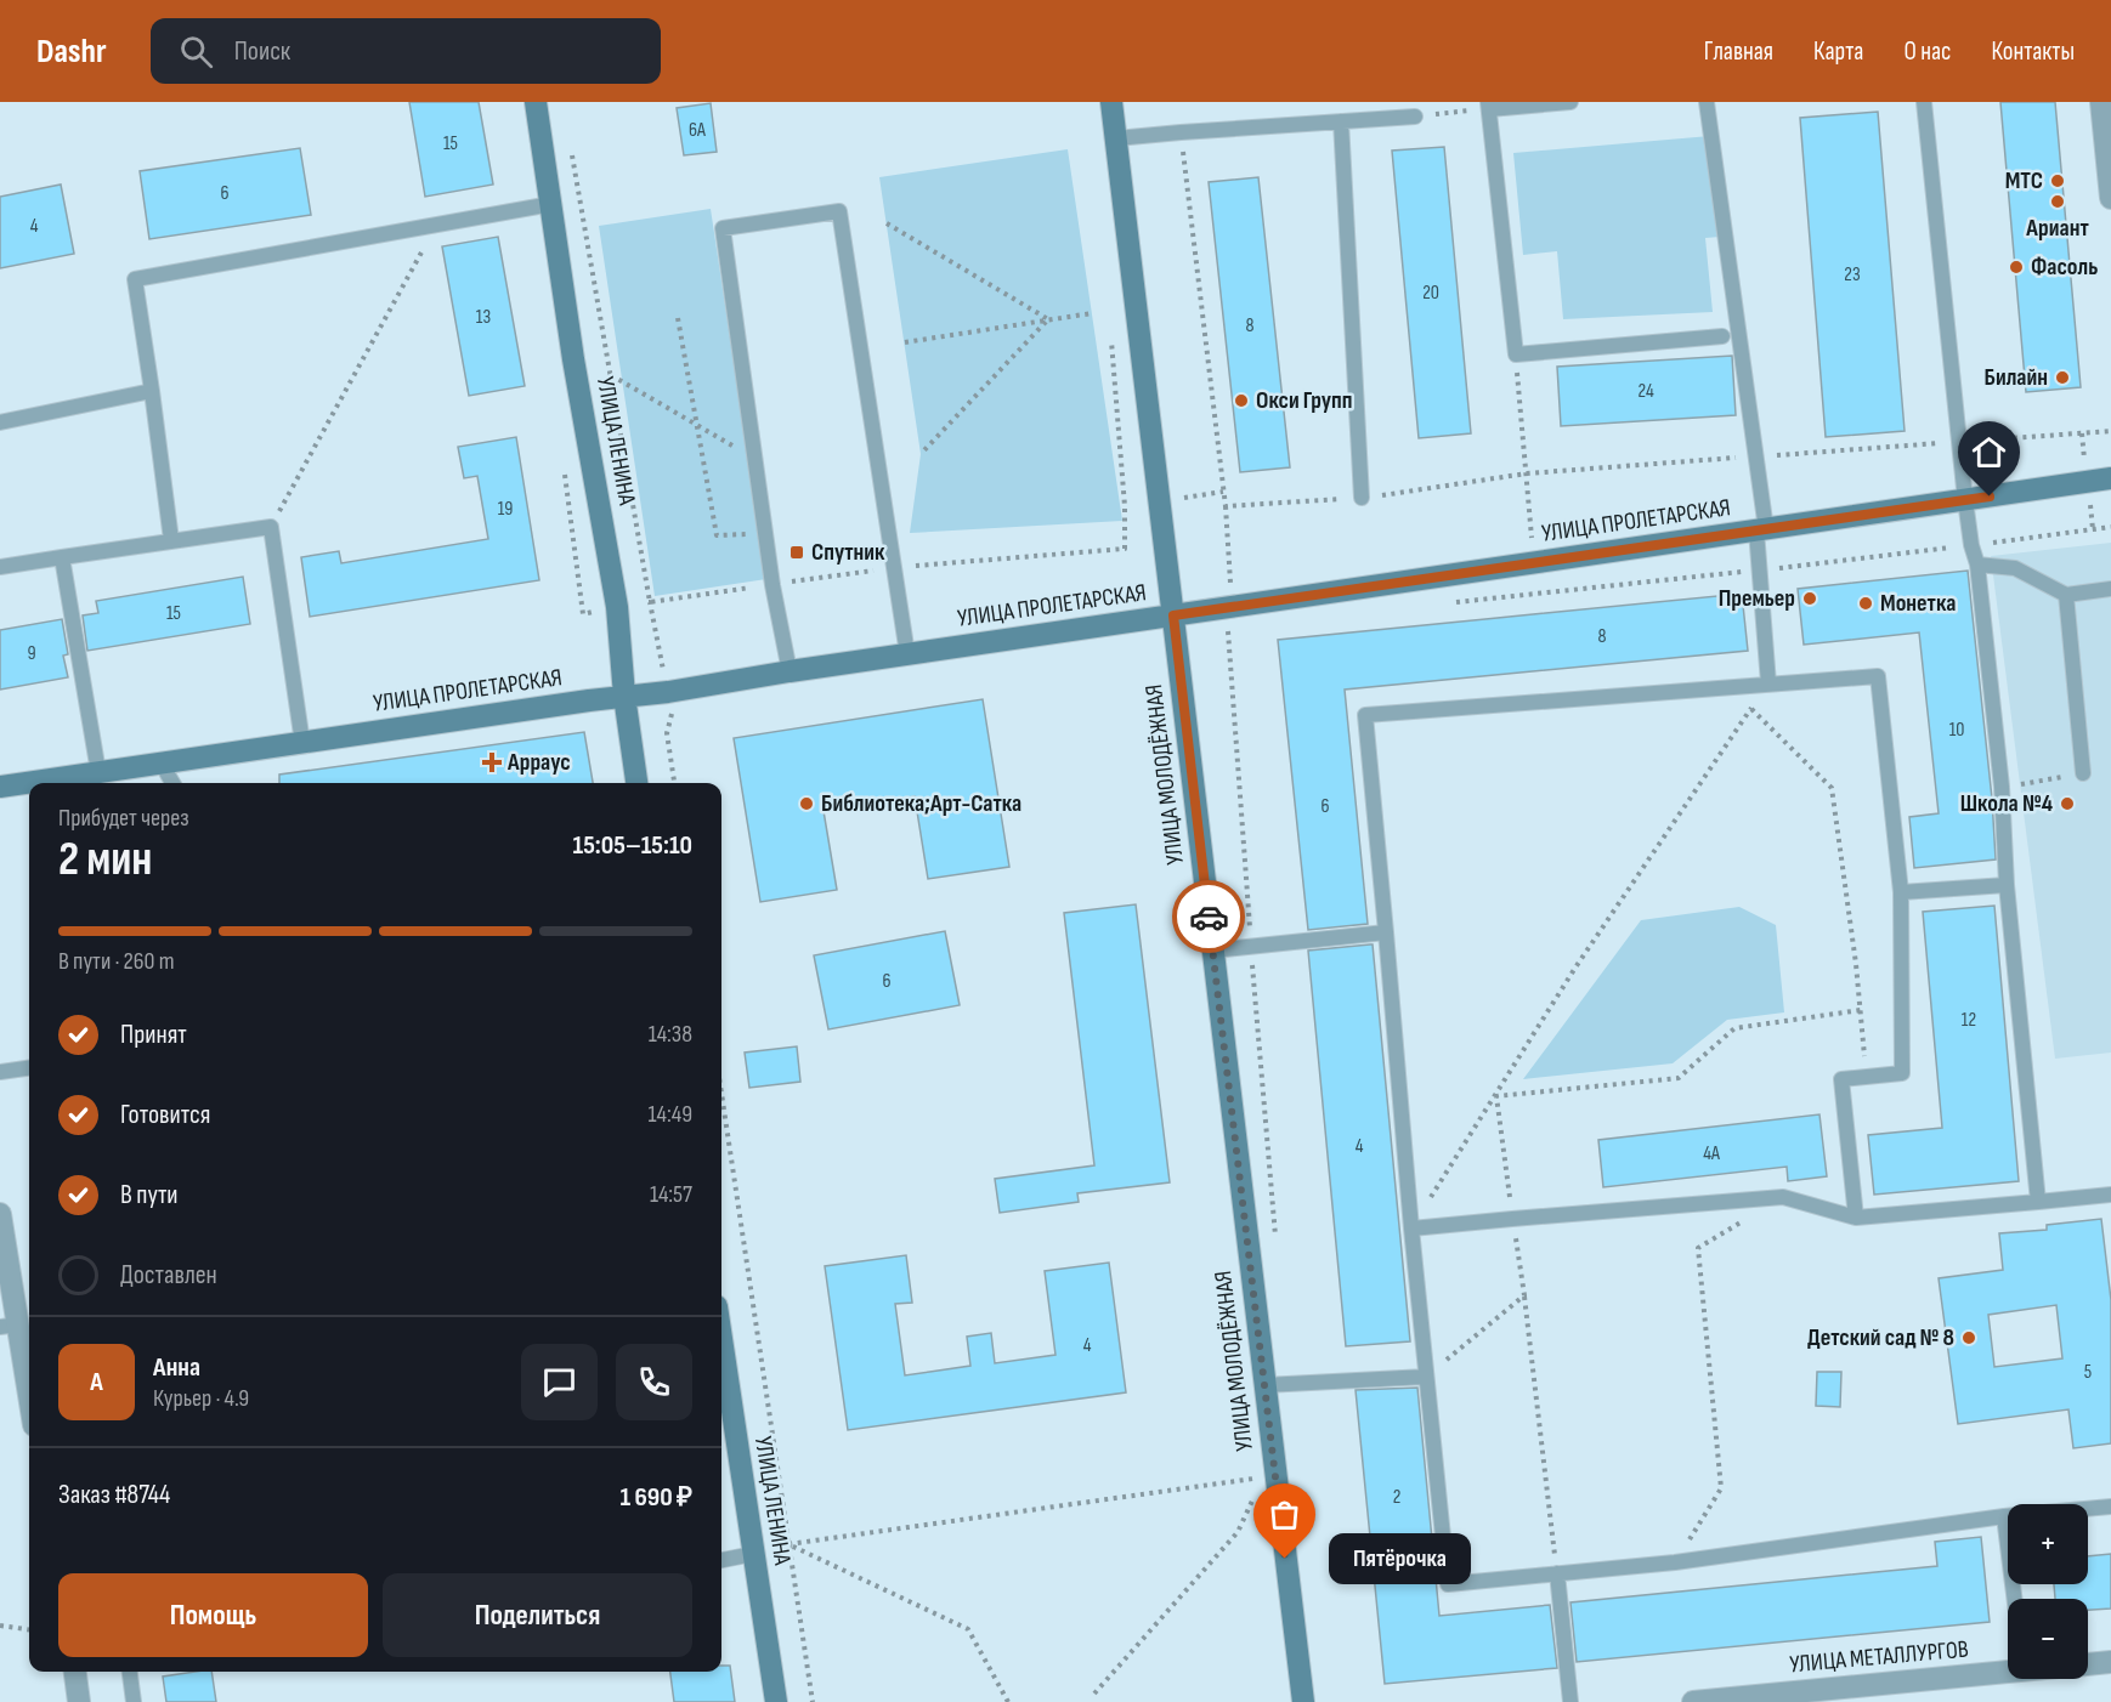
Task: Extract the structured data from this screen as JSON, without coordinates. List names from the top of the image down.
{
  "streets": {
    "main road": ["УЛИЦА ЛЕНИНА", "УЛИЦА ПРОЛЕТАРСКАЯ", "УЛИЦА МОЛОДЁЖНАЯ"],
    "street": ["УЛИЦА МЕТАЛЛУРГОВ"]
  },
  "crossings": [
    ["УЛИЦА ЛЕНИНА", "УЛИЦА ПРОЛЕТАРСКАЯ"],
    ["УЛИЦА ПРОЛЕТАРСКАЯ", "УЛИЦА МОЛОДЁЖНАЯ"]
  ],
  "places": {
    "other": [
      "МТС",
      "Ариант",
      "Фасоль",
      "Билайн",
      "Окси Групп",
      "Премьер",
      "Монетка",
      "Библиотека;Арт-Сатка",
      "Школа №4",
      "Детский сад № 8",
      "Пятёрочка"
    ],
    "transit": ["Спутник"],
    "health": ["Арраус"]
  },
  "house_numbers": [
    "6А",
    "15",
    "6",
    "4",
    "23",
    "20",
    "13",
    "8",
    "24",
    "19",
    "15",
    "8",
    "9",
    "10",
    "6",
    "6",
    "12",
    "4",
    "4А",
    "4",
    "5",
    "2"
  ],
  "page": {
    "header": "Dashr",
    "search": "Поиск",
    "nav": [
      "Главная",
      "Карта",
      "О нас",
      "Контакты"
    ],
    "heading": ["2 мин", "Прибудет через", "15:05–15:10"],
    "panel": [
      "Анна",
      "Курьер · 4.9",
      "Заказ #8744",
      "1 690 ₽"
    ],
    "bar": "В пути · 260 m",
    "list": [
      ["Принят", "14:38"],
      ["Готовится", "14:49"],
      ["В пути", "14:57"],
      "Доставлен"
    ],
    "round": "А",
    "map_buttons": ["+", "−"],
    "bubble": "Пятёрочка",
    "buttons": ["Помощь", "Поделиться"]
  }
}
